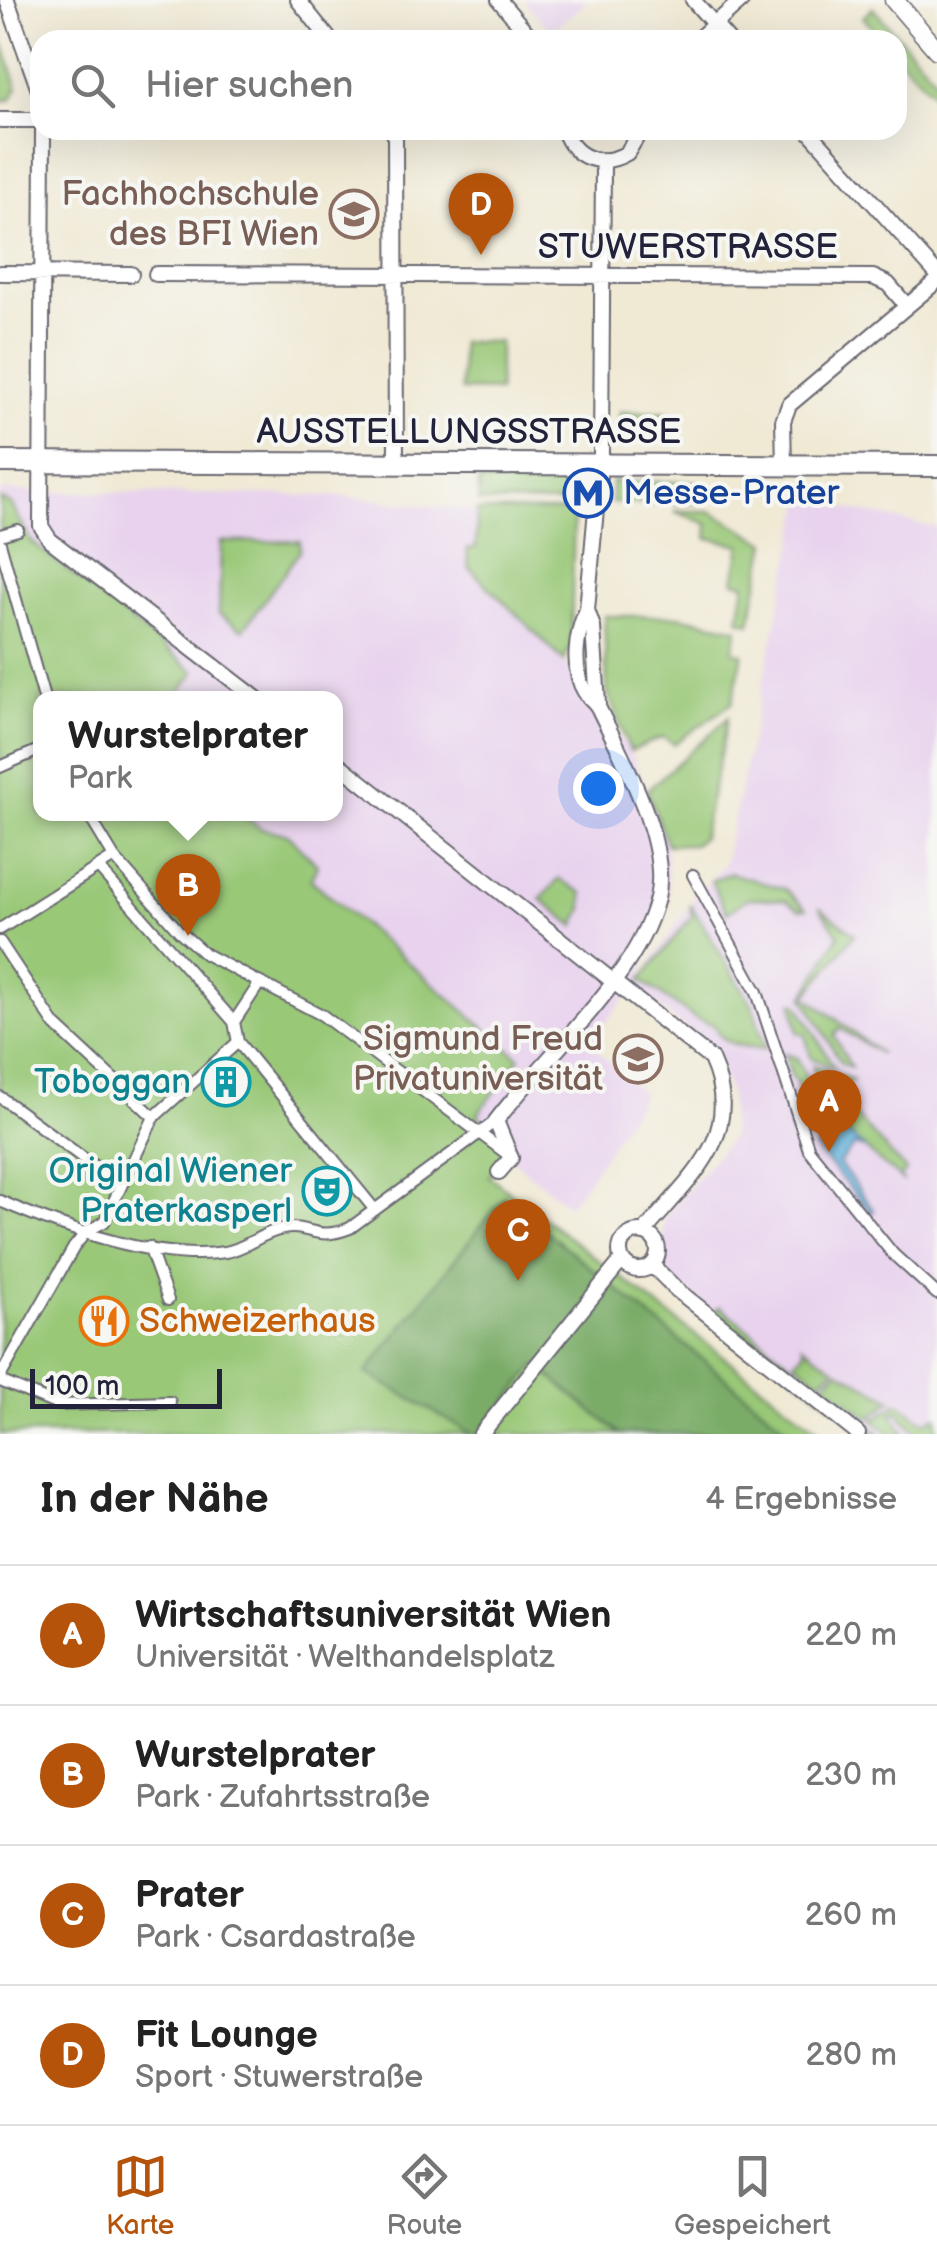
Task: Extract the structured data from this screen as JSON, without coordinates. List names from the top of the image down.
{
  "streets": {
    "main road": ["AUSSTELLUNGSSTRASSE"],
    "street": ["STUWERSTRASSE"]
  },
  "places": {
    "school or university": ["Fachhochschule des BFI Wien", "Sigmund Freud Privatuniversität"],
    "metro station": ["Messe-Prater"],
    "building": ["Toboggan"],
    "theatre": ["Original Wiener Praterkasperl"],
    "restaurant": ["Schweizerhaus"]
  },
  "scale_bar": "100 m",
  "page": {
    "search": "Hier suchen",
    "pins": [
      "D",
      "B",
      "A",
      "C"
    ],
    "popup": ["Wurstelprater", "Park"],
    "scale": "100 m",
    "heading": ["In der Nähe", "4 Ergebnisse"],
    "list": [
      {
        "mark": "A",
        "name": "Wirtschaftsuniversität Wien",
        "note": "Universität · Welthandelsplatz",
        "value": "220 m"
      },
      {
        "mark": "B",
        "name": "Wurstelprater",
        "note": "Park · Zufahrtsstraße",
        "value": "230 m"
      },
      {
        "mark": "C",
        "name": "Prater",
        "note": "Park · Csardastraße",
        "value": "260 m"
      },
      {
        "mark": "D",
        "name": "Fit Lounge",
        "note": "Sport · Stuwerstraße",
        "value": "280 m"
      }
    ],
    "nav": ["Karte", "Route", "Gespeichert"]
  }
}
